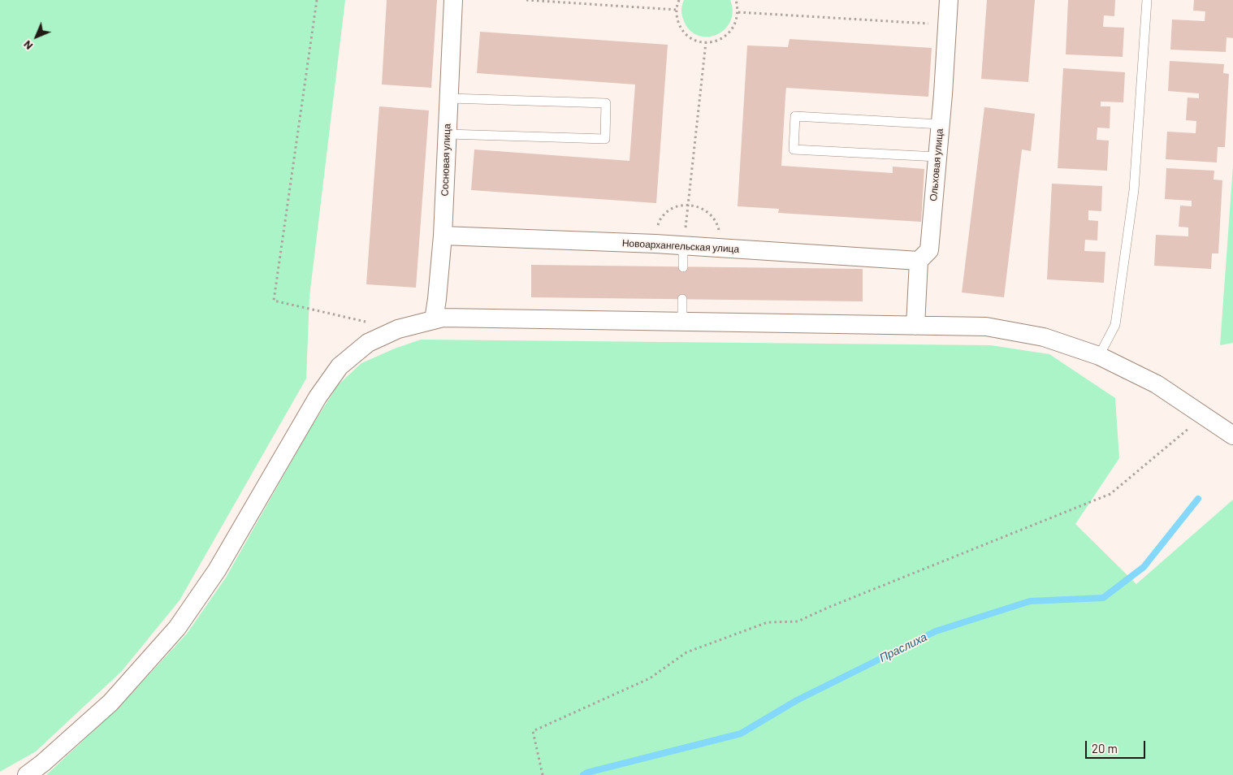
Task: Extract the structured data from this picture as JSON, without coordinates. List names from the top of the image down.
{
  "streets": {
    "street": ["Сосновая улица", "Ольховая улица", "Новоархангельская улица"]
  },
  "crossings": [
    ["Сосновая улица", "Новоархангельская улица"],
    ["Ольховая улица", "Новоархангельская улица"]
  ],
  "water": ["Праслиха"],
  "scale_bar": "20 m",
  "north": "bottom left"
}
